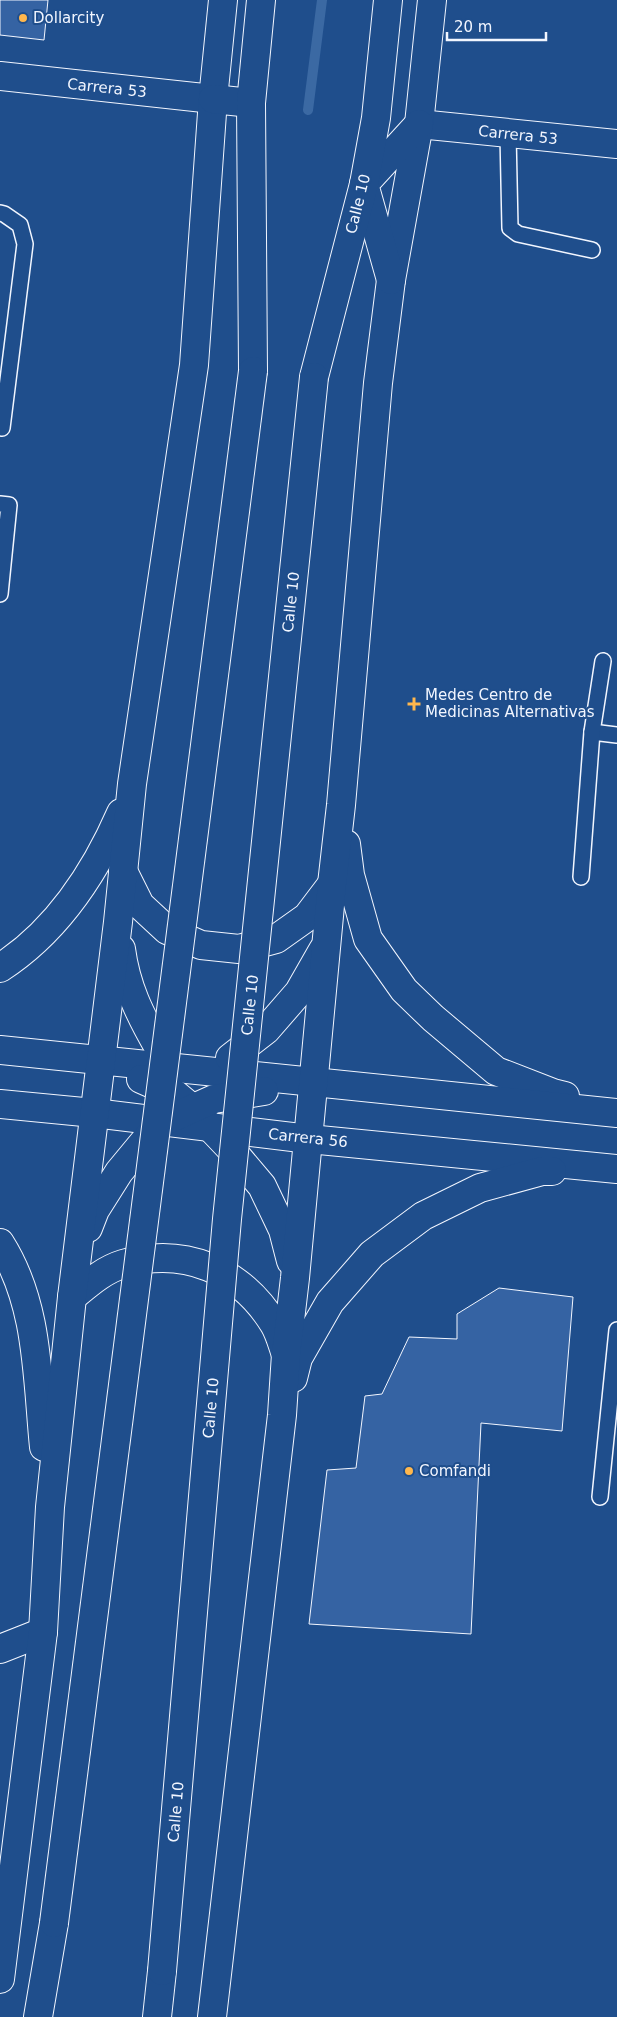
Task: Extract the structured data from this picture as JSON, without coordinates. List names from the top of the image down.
{
  "streets": {
    "street": ["Carrera 53", "Calle 10", "Carrera 56"]
  },
  "places": {
    "other": ["Dollarcity", "Comfandi"],
    "health": ["Medes Centro de Medicinas Alternativas"]
  },
  "scale_bar": "20 m"
}
